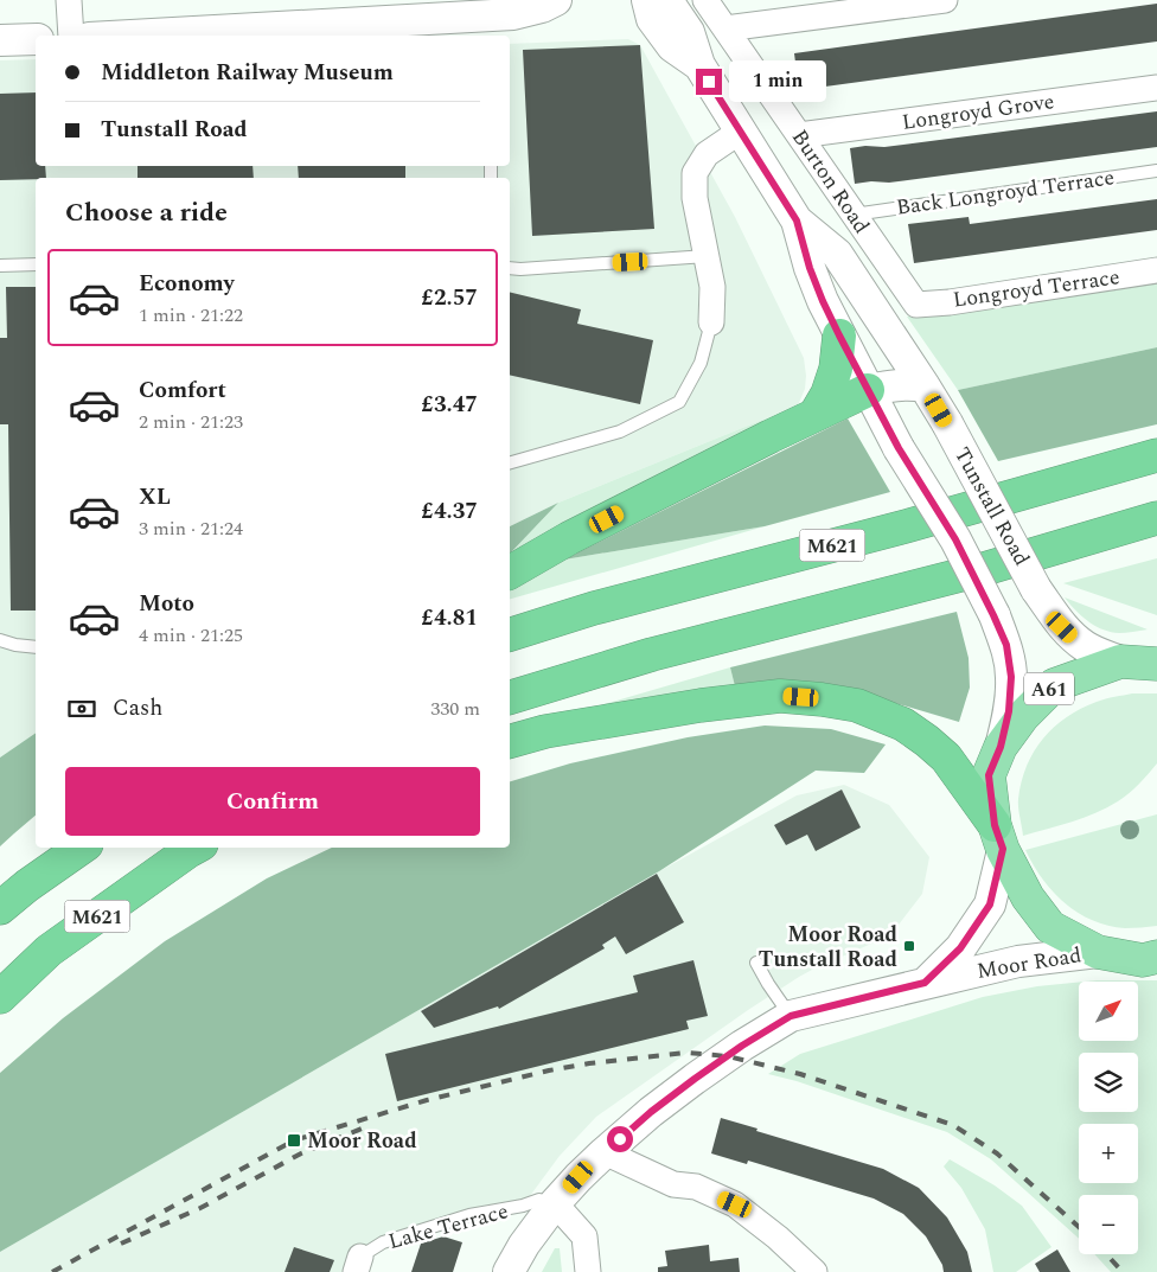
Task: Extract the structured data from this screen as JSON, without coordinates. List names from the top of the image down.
{
  "streets": {
    "highway": ["M621", "A61"],
    "street": [
      "Longroyd Grove",
      "Burton Road",
      "Longroyd Terrace",
      "Tunstall Road",
      "Moor Road"
    ],
    "lane": ["Back Longroyd Terrace", "Lake Terrace"]
  },
  "crossings": [
    ["Longroyd Grove", "Burton Road"],
    ["Burton Road", "Back Longroyd Terrace"],
    ["Burton Road", "Longroyd Terrace"],
    ["Tunstall Road", "A61"],
    ["A61", "Moor Road"],
    ["Moor Road", "Lake Terrace"]
  ],
  "places": {
    "transit": ["Moor Road Tunstall Road", "Moor Road"]
  },
  "north": "top right",
  "page": {
    "banner": ["Middleton Railway Museum", "Tunstall Road"],
    "bubble": "1 min",
    "heading": "Choose a ride",
    "list": [
      {
        "name": "Economy",
        "note": "1 min · 21:22",
        "value": "£2.57"
      },
      {
        "name": "Comfort",
        "note": "2 min · 21:23",
        "value": "£3.47"
      },
      {
        "name": "XL",
        "note": "3 min · 21:24",
        "value": "£4.37"
      },
      {
        "name": "Moto",
        "note": "4 min · 21:25",
        "value": "£4.81"
      }
    ],
    "pay": ["Cash", "330 m"],
    "buttons": "Confirm",
    "map_buttons": ["+", "−"]
  }
}
